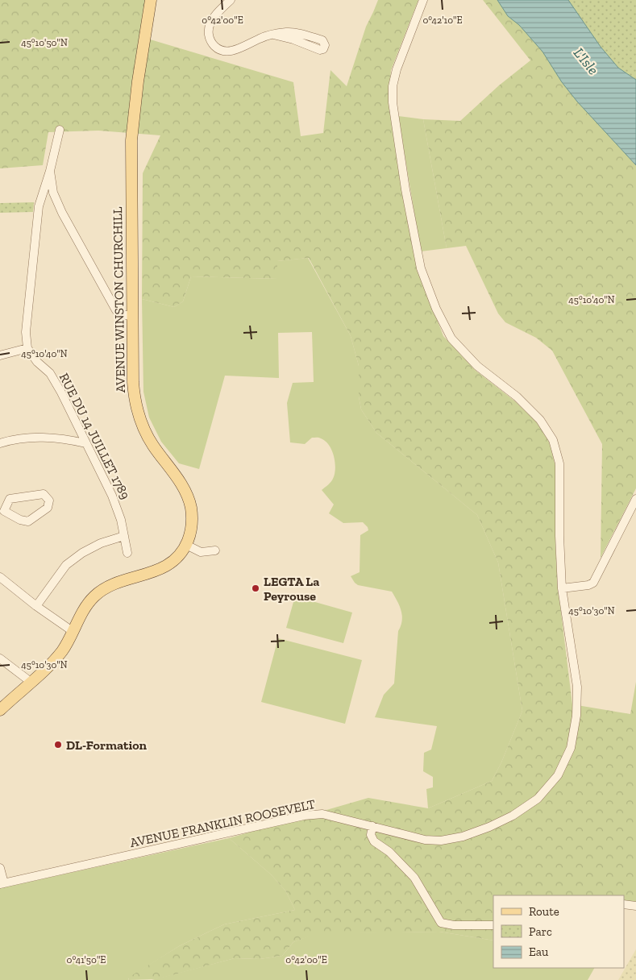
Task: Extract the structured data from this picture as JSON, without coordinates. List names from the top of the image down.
{
  "streets": {
    "main road": ["AVENUE WINSTON CHURCHILL"],
    "street": ["RUE DU 14 JUILLET 1789", "AVENUE FRANKLIN ROOSEVELT"]
  },
  "water": ["L'Isle"],
  "places": ["LEGTA La Peyrouse", "DL-Formation"],
  "legend": ["Route", "Parc", "Eau"],
  "coordinates": [
    "0°42'00\"E",
    "0°42'10\"E",
    "45°10'50\"N",
    "45°10'40\"N",
    "45°10'30\"N",
    "0°41'50\"E"
  ]
}
